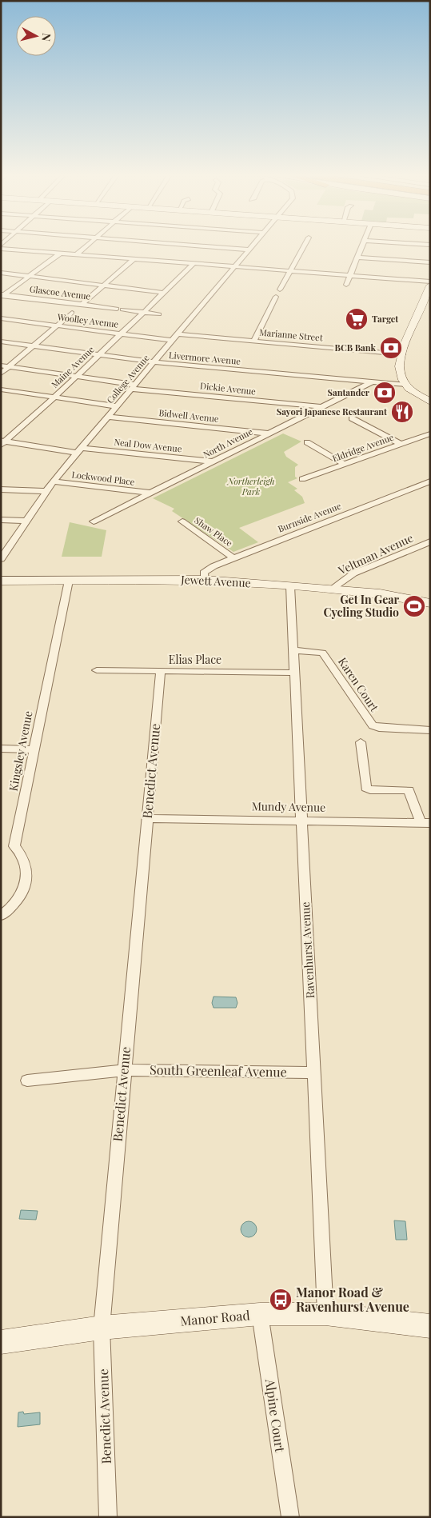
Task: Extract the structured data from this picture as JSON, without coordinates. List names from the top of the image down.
{
  "streets": {
    "street": [
      "Glascoe Avenue",
      "Woolley Avenue",
      "Marianne Street",
      "Livermore Avenue",
      "Maine Avenue",
      "College Avenue",
      "Dickie Avenue",
      "Bidwell Avenue",
      "North Avenue",
      "Neal Dow Avenue",
      "Eldridge Avenue",
      "Lockwood Place",
      "Burnside Avenue",
      "Shaw Place",
      "Veltman Avenue",
      "Jewett Avenue",
      "Elias Place",
      "Karen Court",
      "Kingsley Avenue",
      "Benedict Avenue",
      "Mundy Avenue",
      "Ravenhurst Avenue",
      "South Greenleaf Avenue",
      "Manor Road",
      "Alpine Court"
    ]
  },
  "crossings": [
    ["Glascoe Avenue", "Maine Avenue"],
    ["Woolley Avenue", "Maine Avenue"],
    ["Woolley Avenue", "College Avenue"],
    ["Marianne Street", "College Avenue"],
    ["Livermore Avenue", "Maine Avenue"],
    ["Livermore Avenue", "College Avenue"],
    ["Livermore Avenue", "North Avenue"],
    ["Maine Avenue", "Dickie Avenue"],
    ["Maine Avenue", "Neal Dow Avenue"],
    ["College Avenue", "Dickie Avenue"],
    ["College Avenue", "Bidwell Avenue"],
    ["College Avenue", "Neal Dow Avenue"],
    ["College Avenue", "Lockwood Place"],
    ["Dickie Avenue", "North Avenue"],
    ["Bidwell Avenue", "North Avenue"],
    ["North Avenue", "Neal Dow Avenue"],
    ["North Avenue", "Lockwood Place"],
    ["Burnside Avenue", "Shaw Place"],
    ["Burnside Avenue", "Jewett Avenue"],
    ["Veltman Avenue", "Jewett Avenue"],
    ["Jewett Avenue", "Kingsley Avenue"],
    ["Jewett Avenue", "Ravenhurst Avenue"],
    ["Elias Place", "Benedict Avenue"],
    ["Elias Place", "Ravenhurst Avenue"],
    ["Karen Court", "Ravenhurst Avenue"],
    ["Benedict Avenue", "Mundy Avenue"],
    ["Benedict Avenue", "South Greenleaf Avenue"],
    ["Benedict Avenue", "Manor Road"],
    ["Mundy Avenue", "Ravenhurst Avenue"],
    ["Ravenhurst Avenue", "South Greenleaf Avenue"],
    ["Ravenhurst Avenue", "Manor Road"],
    ["Manor Road", "Alpine Court"]
  ],
  "parks": ["Northerleigh Park"],
  "places": {
    "supermarket": ["Target"],
    "bank": ["BCB Bank", "Santander"],
    "restaurant": ["Sayori Japanese Restaurant"],
    "sports": ["Get In Gear Cycling Studio"],
    "bus stop": ["Manor Road & Ravenhurst Avenue"]
  },
  "north": "right"
}
